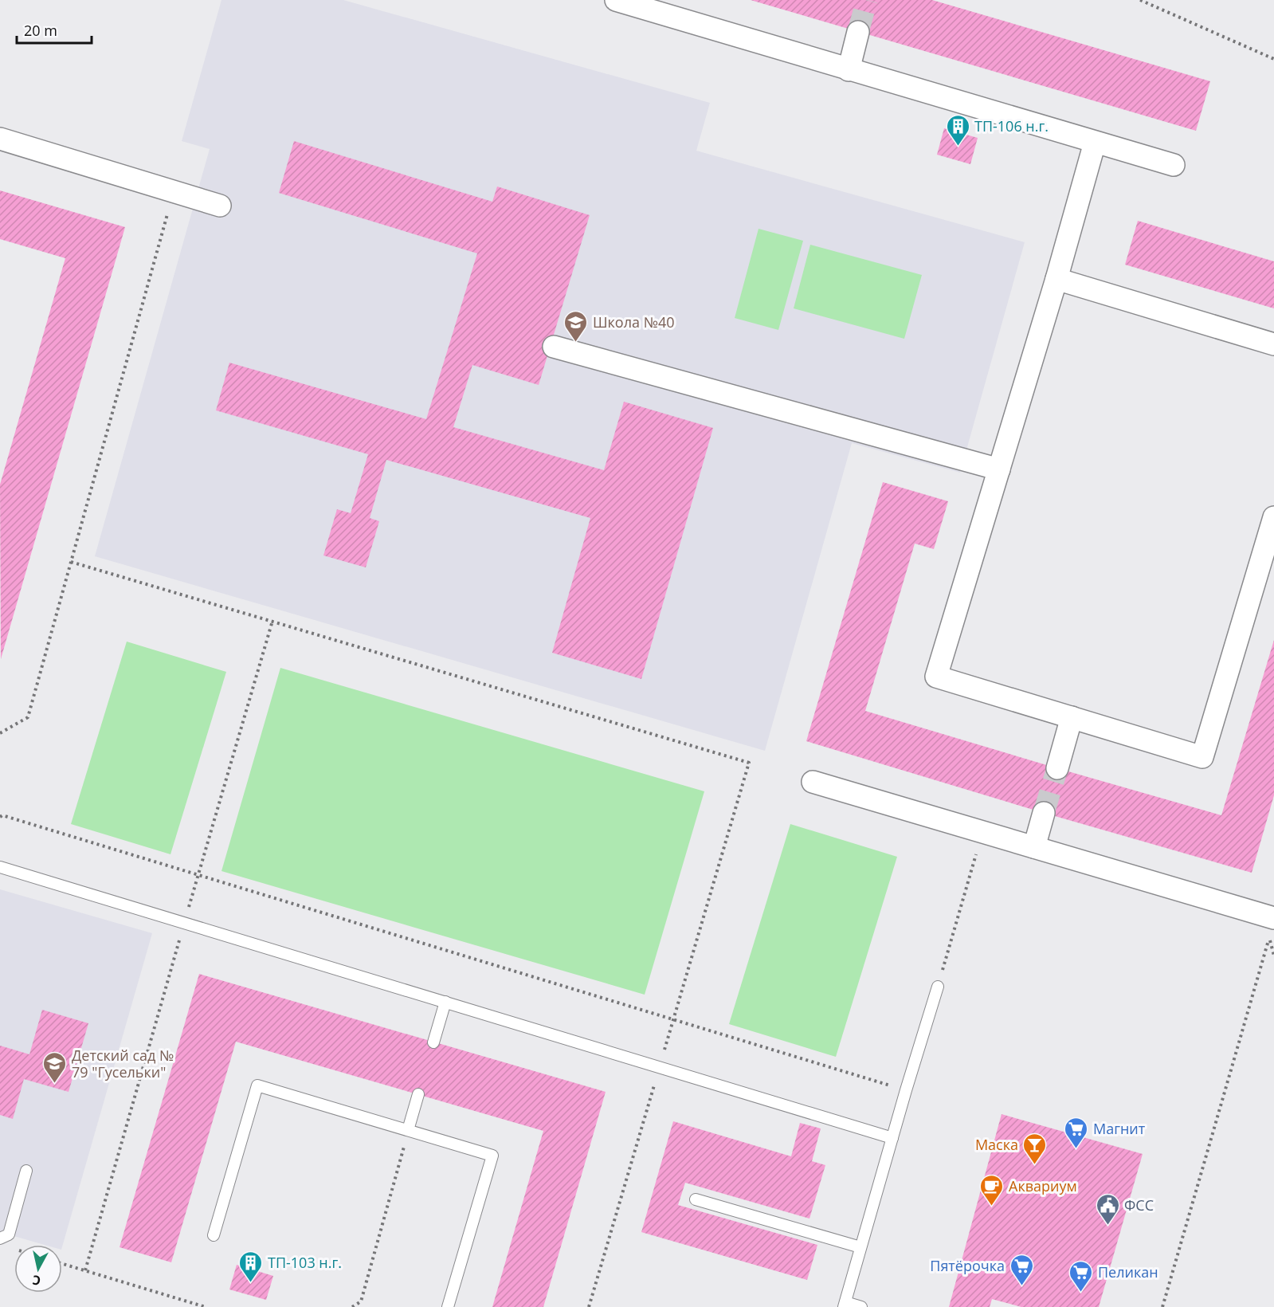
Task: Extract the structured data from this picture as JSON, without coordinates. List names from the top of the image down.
{
  "places": {
    "building": ["ТП-106 н.г.", "ТП-103 н.г."],
    "school or university": ["Школа №40", "Детский сад № 79 \"Гусельки\""],
    "supermarket": ["Магнит", "Пятёрочка", "Пеликан"],
    "bar": ["Маска"],
    "cafe": ["Аквариум"],
    "public building": ["ФСС"]
  },
  "scale_bar": "20 m",
  "north": "bottom"
}
